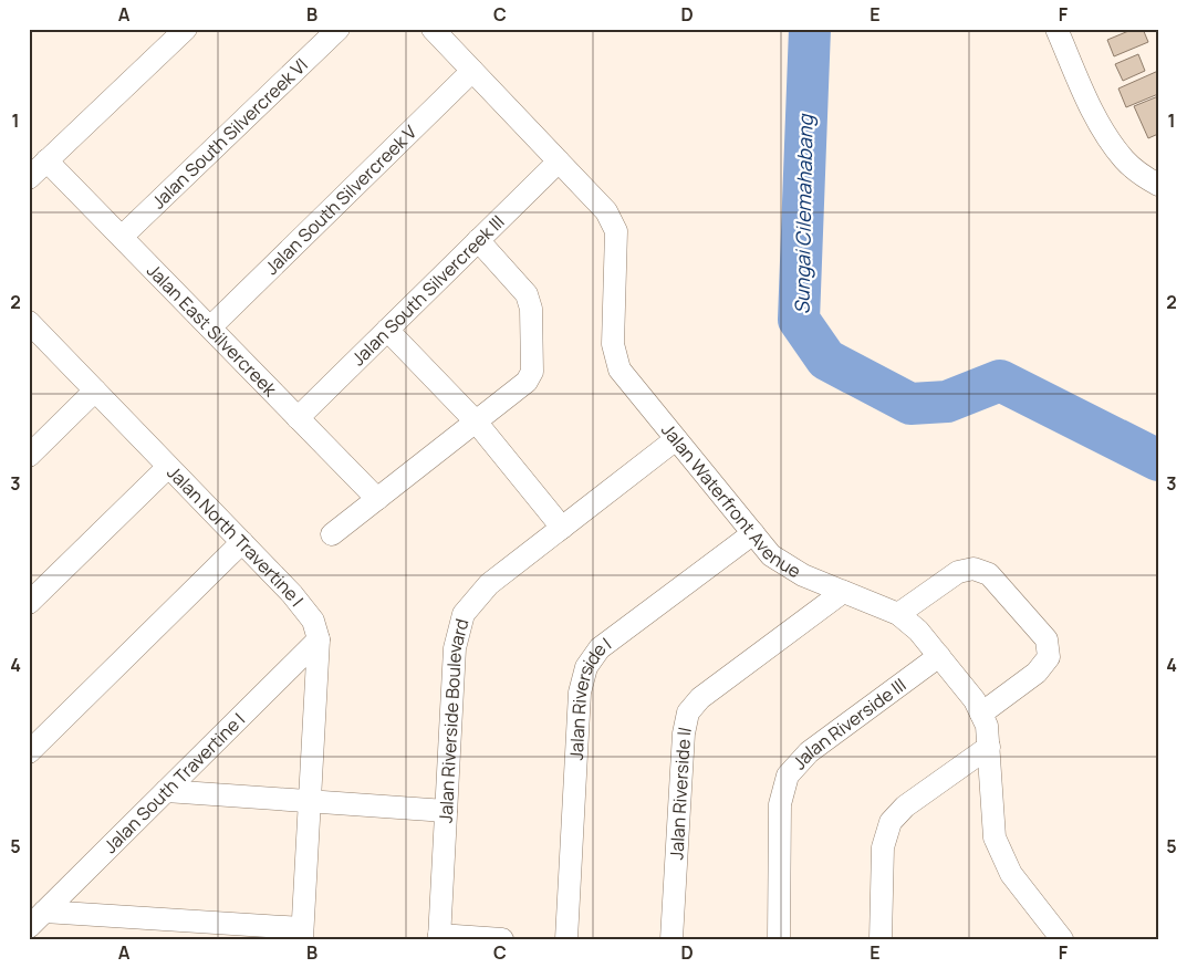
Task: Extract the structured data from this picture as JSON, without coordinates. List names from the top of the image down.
{
  "streets": {
    "street": [
      "Jalan South Silvercreek VI",
      "Jalan South Silvercreek V",
      "Jalan South Silvercreek III",
      "Jalan East Silvercreek",
      "Jalan Waterfront Avenue",
      "Jalan North Travertine I",
      "Jalan Riverside I",
      "Jalan Riverside Boulevard",
      "Jalan Riverside III",
      "Jalan South Travertine I",
      "Jalan Riverside II"
    ]
  },
  "crossings": [
    ["Jalan South Silvercreek VI", "Jalan East Silvercreek"],
    ["Jalan South Silvercreek V", "Jalan East Silvercreek"],
    ["Jalan South Silvercreek V", "Jalan Waterfront Avenue"],
    ["Jalan South Silvercreek III", "Jalan East Silvercreek"],
    ["Jalan South Silvercreek III", "Jalan Waterfront Avenue"],
    ["Jalan Waterfront Avenue", "Jalan Riverside I"],
    ["Jalan Waterfront Avenue", "Jalan Riverside Boulevard"],
    ["Jalan Waterfront Avenue", "Jalan Riverside III"],
    ["Jalan Waterfront Avenue", "Jalan Riverside II"],
    ["Jalan North Travertine I", "Jalan South Travertine I"]
  ],
  "water": ["Sungai Cilemahabang"],
  "grid": {
    "columns": [
      "A",
      "B",
      "C",
      "D",
      "E",
      "F"
    ],
    "rows": [
      "1",
      "2",
      "3",
      "4",
      "5"
    ]
  }
}
